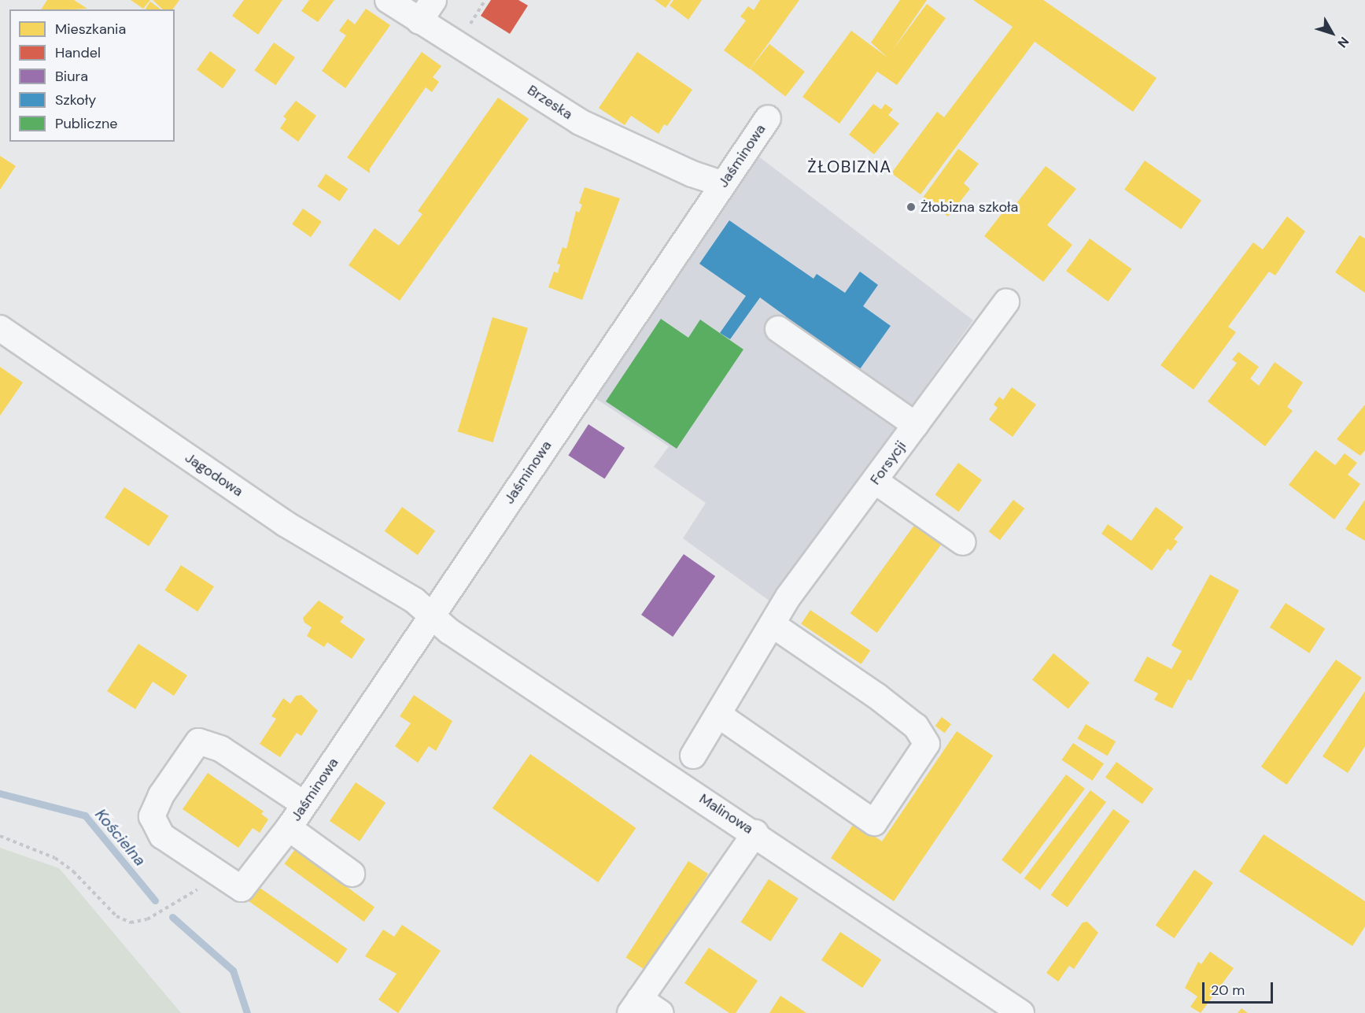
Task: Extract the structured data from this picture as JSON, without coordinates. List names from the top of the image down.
{
  "streets": {
    "street": [
      "Brzeska",
      "Jaśminowa",
      "Forsycji",
      "Jagodowa",
      "Malinowa"
    ]
  },
  "crossings": [
    ["Brzeska", "Jaśminowa"],
    ["Jaśminowa", "Jagodowa"],
    ["Jaśminowa", "Malinowa"],
    ["Jagodowa", "Malinowa"]
  ],
  "districts": ["ŻŁOBIZNA"],
  "water": ["Kościelna"],
  "places": ["Żłobizna szkoła"],
  "legend": [
    "Mieszkania",
    "Handel",
    "Biura",
    "Szkoły",
    "Publiczne"
  ],
  "scale_bar": "20 m",
  "north": "bottom right"
}
